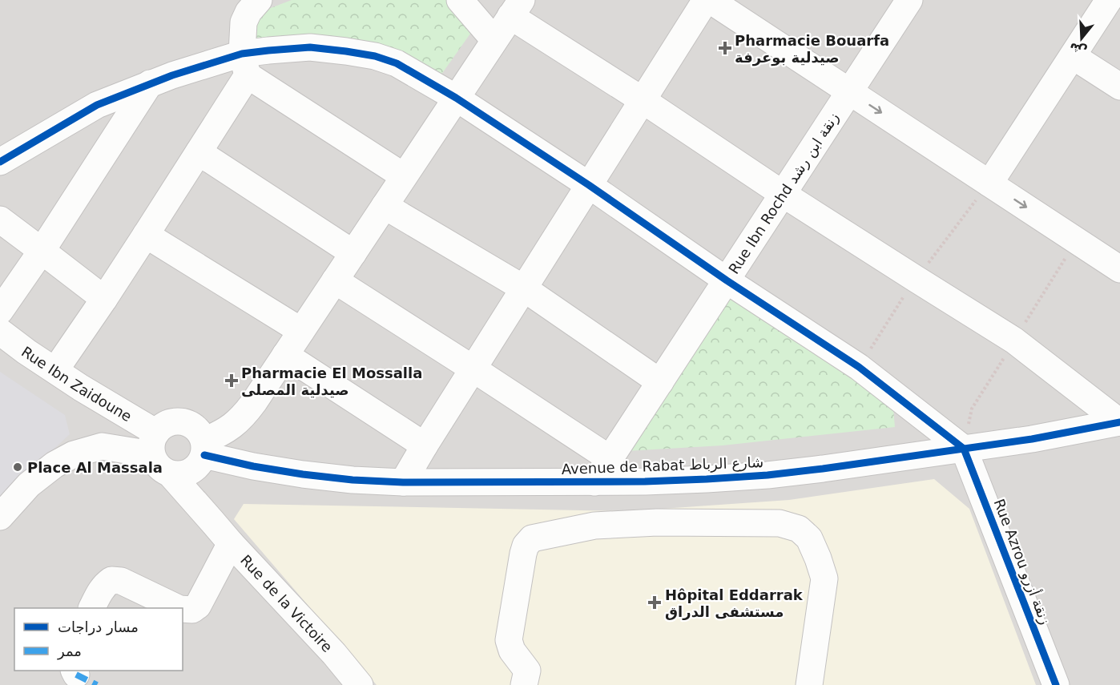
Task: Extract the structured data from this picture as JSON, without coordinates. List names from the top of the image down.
{
  "streets": {
    "street": [
      "Rue Ibn Rochd زنقة ابن رشد",
      "Rue Ibn Zaidoune",
      "Avenue de Rabat شارع الرباط",
      "Rue Azrou زنقة أزرو",
      "Rue de la Victoire"
    ]
  },
  "crossings": [
    ["Rue Ibn Rochd زنقة ابن رشد", "Avenue de Rabat شارع الرباط"],
    ["Rue Ibn Zaidoune", "Avenue de Rabat شارع الرباط"],
    ["Rue Ibn Zaidoune", "Rue de la Victoire"],
    ["Avenue de Rabat شارع الرباط", "Rue Azrou زنقة أزرو"],
    ["Avenue de Rabat شارع الرباط", "Rue de la Victoire"]
  ],
  "places": {
    "health": ["Pharmacie Bouarfa صيدلية بوعرفة", "Pharmacie El Mossalla صيدلية المصلى", "Hôpital Eddarrak مستشفى الدراق"],
    "other": ["Place Al Massala"]
  },
  "legend": ["مسار دراجات", "ممر"],
  "north": "bottom"
}
